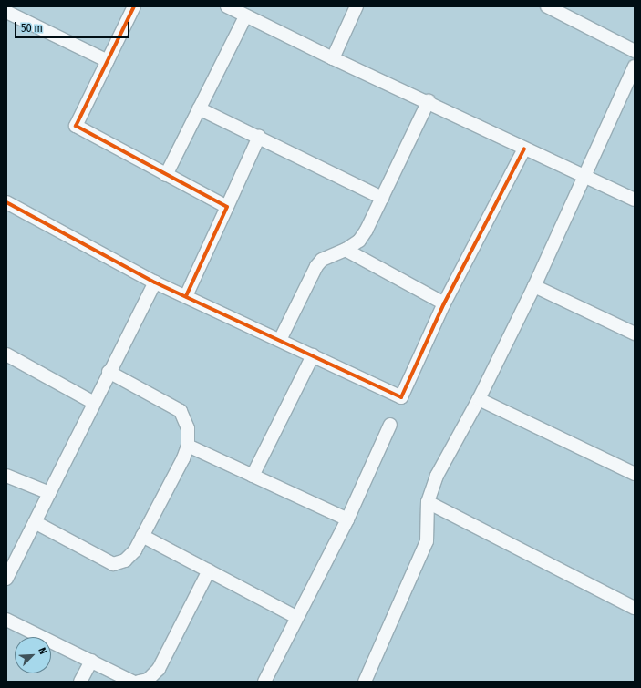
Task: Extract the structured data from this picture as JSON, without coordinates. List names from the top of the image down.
{
  "scale_bar": "50 m",
  "north": "top right"
}
